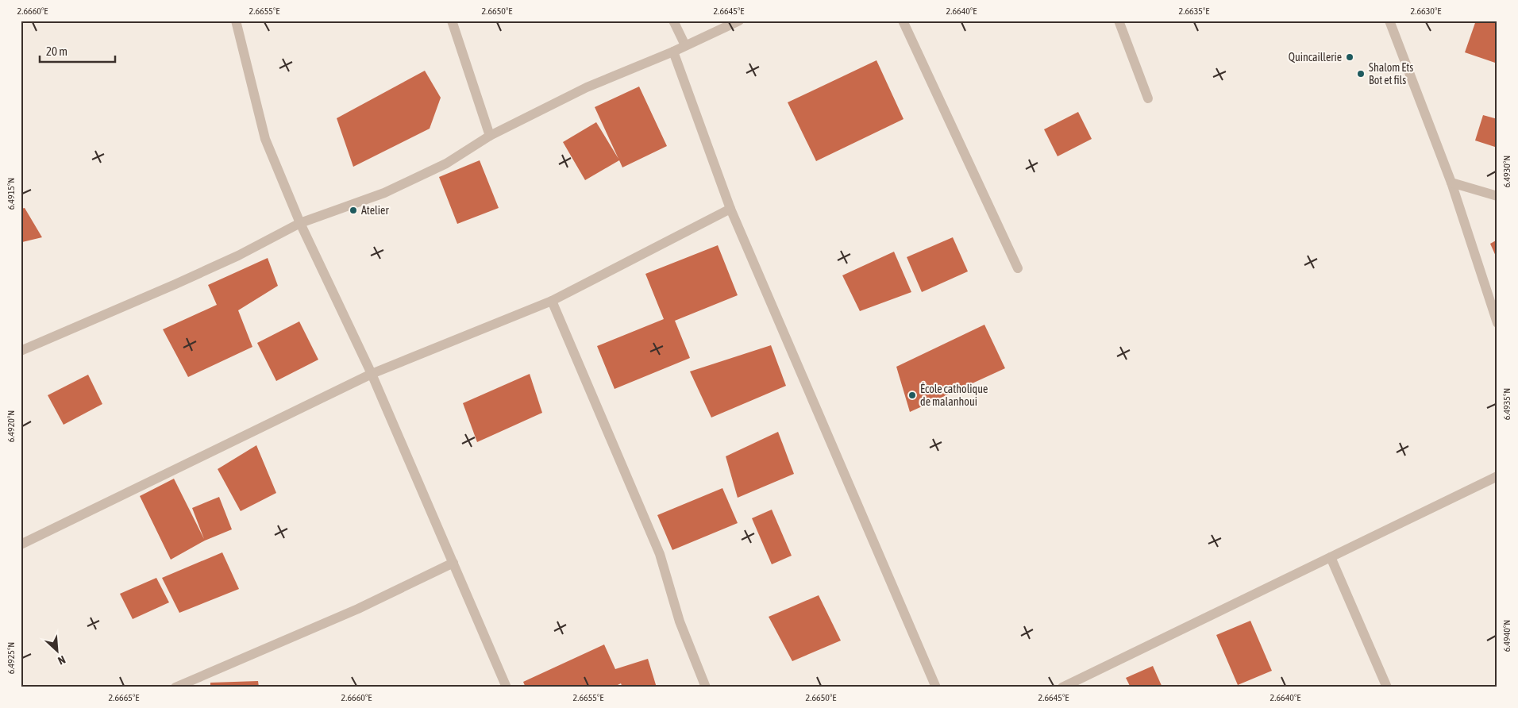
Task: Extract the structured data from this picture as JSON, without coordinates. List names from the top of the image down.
{
  "places": [
    "Quincaillerie",
    "Shalom Ets Bot et fils",
    "Atelier",
    "École catholique de malanhoui"
  ],
  "scale_bar": "20 m",
  "north": "bottom right",
  "coordinates": [
    "2.6660°E",
    "2.6655°E",
    "2.6650°E",
    "2.6645°E",
    "2.6640°E",
    "2.6635°E",
    "2.6630°E",
    "6.4930°N",
    "6.4915°N",
    "6.4935°N",
    "6.4920°N",
    "6.4940°N",
    "6.4925°N",
    "2.6665°E"
  ]
}
